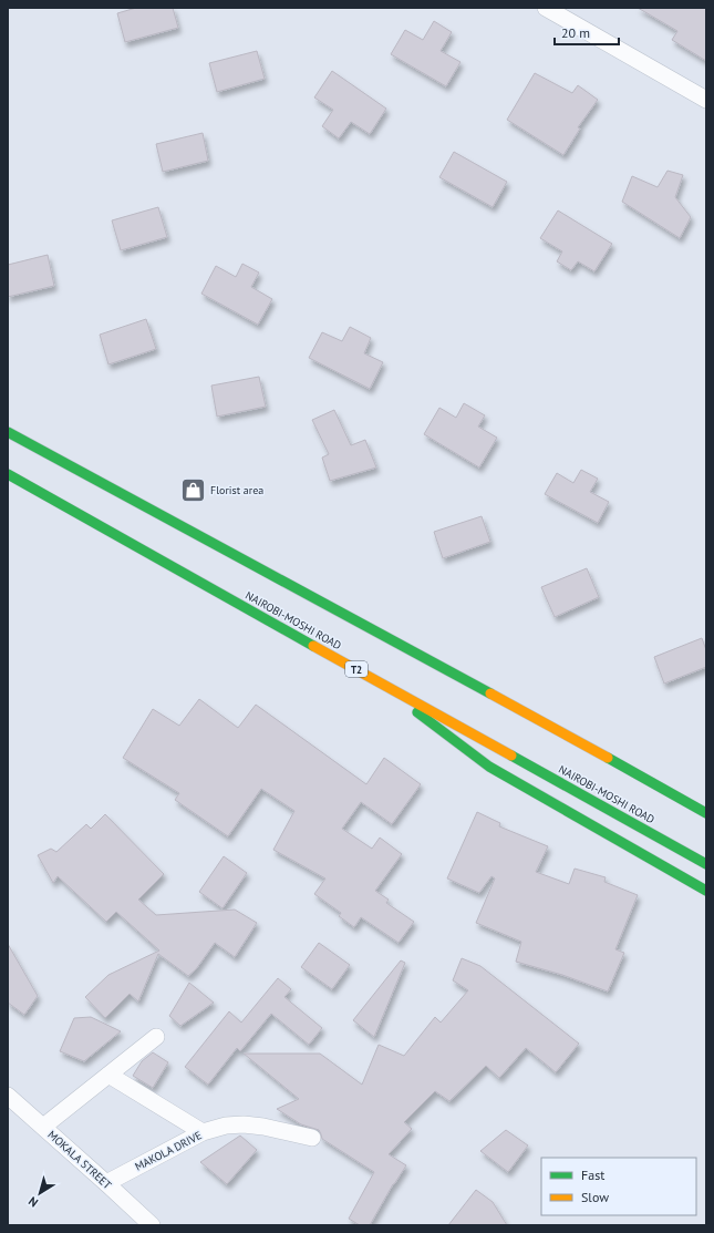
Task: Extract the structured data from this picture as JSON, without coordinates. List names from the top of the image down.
{
  "streets": {
    "main road": ["NAIROBI-MOSHI ROAD", "T2"],
    "street": ["MAKOLA DRIVE", "MOKALA STREET"]
  },
  "crossings": [
    ["MAKOLA DRIVE", "MOKALA STREET"]
  ],
  "places": {
    "shop": ["Florist area"]
  },
  "legend": ["Fast", "Slow"],
  "scale_bar": "20 m",
  "north": "bottom left"
}
